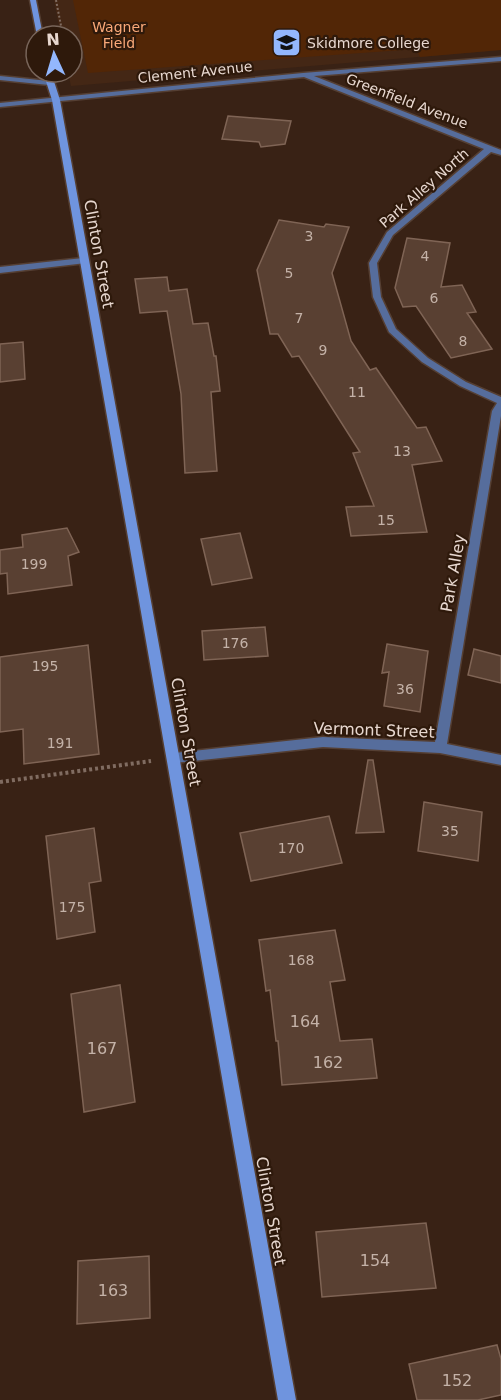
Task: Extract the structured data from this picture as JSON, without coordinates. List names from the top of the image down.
{
  "streets": {
    "street": [
      "Clement Avenue",
      "Greenfield Avenue",
      "Park Alley North",
      "Clinton Street",
      "Park Alley",
      "Vermont Street"
    ]
  },
  "crossings": [
    ["Clement Avenue", "Greenfield Avenue"],
    ["Clement Avenue", "Clinton Street"],
    ["Greenfield Avenue", "Park Alley North"],
    ["Park Alley North", "Park Alley"],
    ["Clinton Street", "Vermont Street"],
    ["Park Alley", "Vermont Street"]
  ],
  "parks": ["Wagner Field"],
  "places": {
    "school or university": ["Skidmore College"]
  },
  "house_numbers": [
    "3",
    "4",
    "5",
    "6",
    "7",
    "8",
    "9",
    "11",
    "13",
    "15",
    "199",
    "176",
    "195",
    "36",
    "191",
    "35",
    "170",
    "175",
    "168",
    "164",
    "167",
    "162",
    "154",
    "163",
    "152"
  ],
  "north": "top"
}
